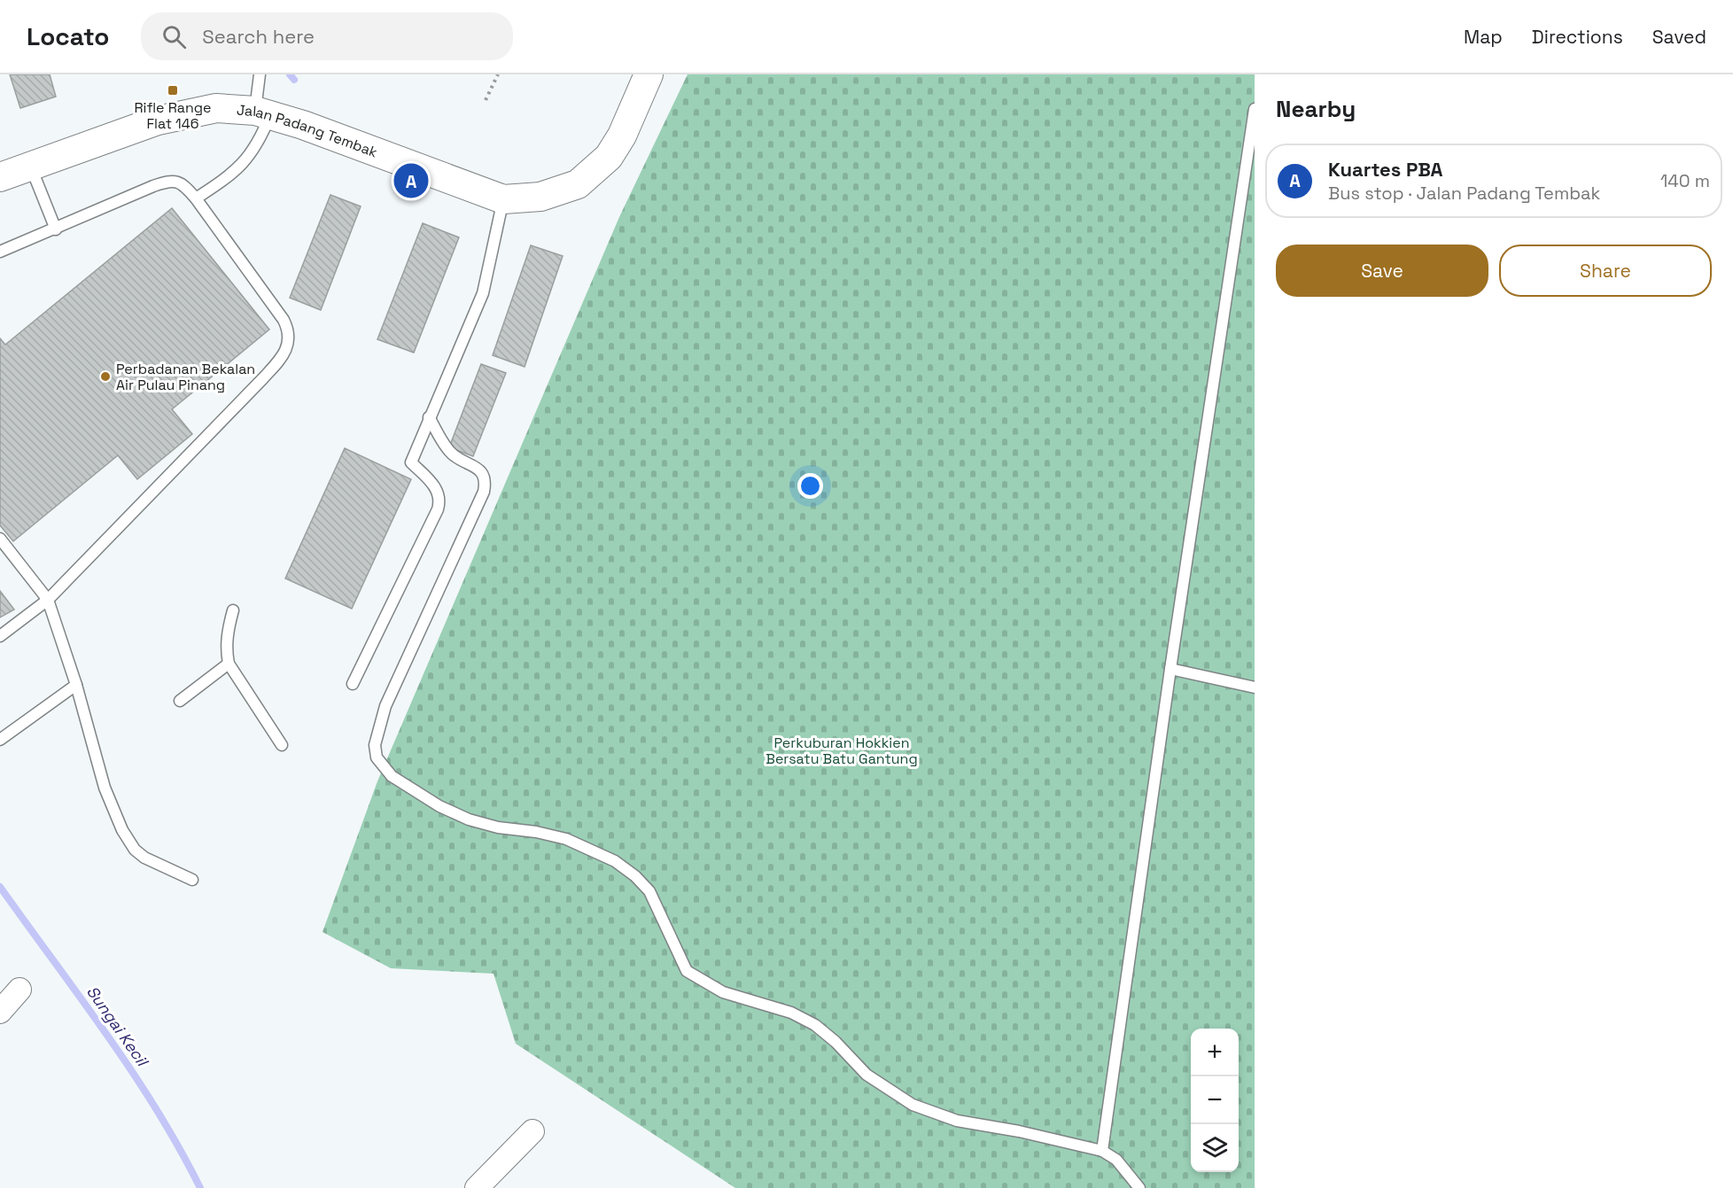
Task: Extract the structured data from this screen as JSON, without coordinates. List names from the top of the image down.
{
  "streets": {
    "street": ["Jalan Padang Tembak"]
  },
  "water": ["Sungai Kecil"],
  "parks": ["Perkuburan Hokkien Bersatu Batu Gantung"],
  "places": {
    "transit": ["Rifle Range Flat 146"],
    "other": ["Perbadanan Bekalan Air Pulau Pinang"]
  },
  "page": {
    "header": "Locato",
    "search": "Search here",
    "nav": ["Map", "Directions", "Saved"],
    "heading": "Nearby",
    "list": [
      {
        "mark": "A",
        "name": "Kuartes PBA",
        "note": "Bus stop · Jalan Padang Tembak",
        "value": "140 m"
      }
    ],
    "pins": "A",
    "buttons": ["Save", "Share"],
    "map_buttons": ["+", "−"]
  }
}
